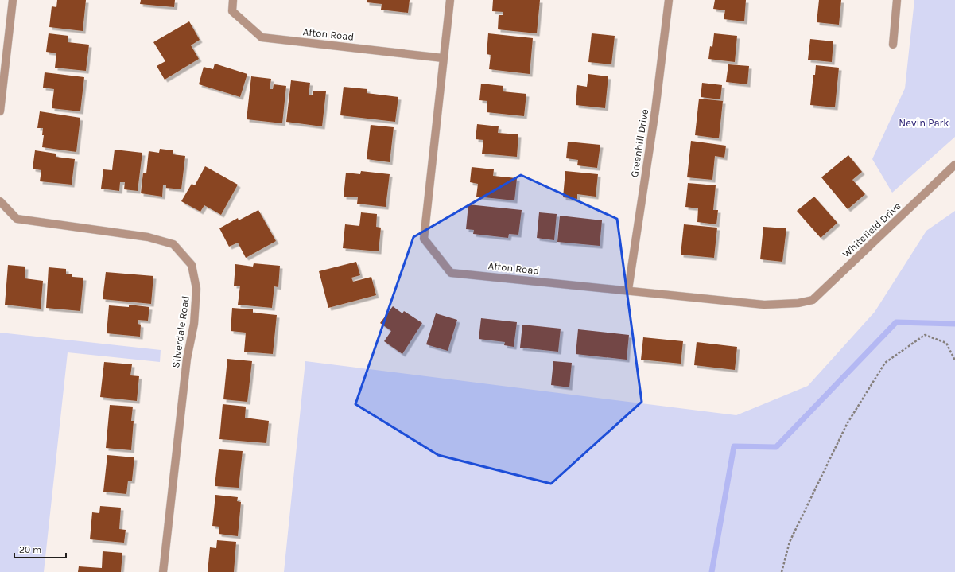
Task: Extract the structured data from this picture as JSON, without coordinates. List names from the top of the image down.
{
  "streets": {
    "street": [
      "Afton Road",
      "Greenhill Drive",
      "Whitefield Drive",
      "Silverdale Road"
    ]
  },
  "crossings": [
    ["Afton Road", "Greenhill Drive"],
    ["Afton Road", "Whitefield Drive"]
  ],
  "parks": ["Nevin Park"],
  "scale_bar": "20 m"
}
